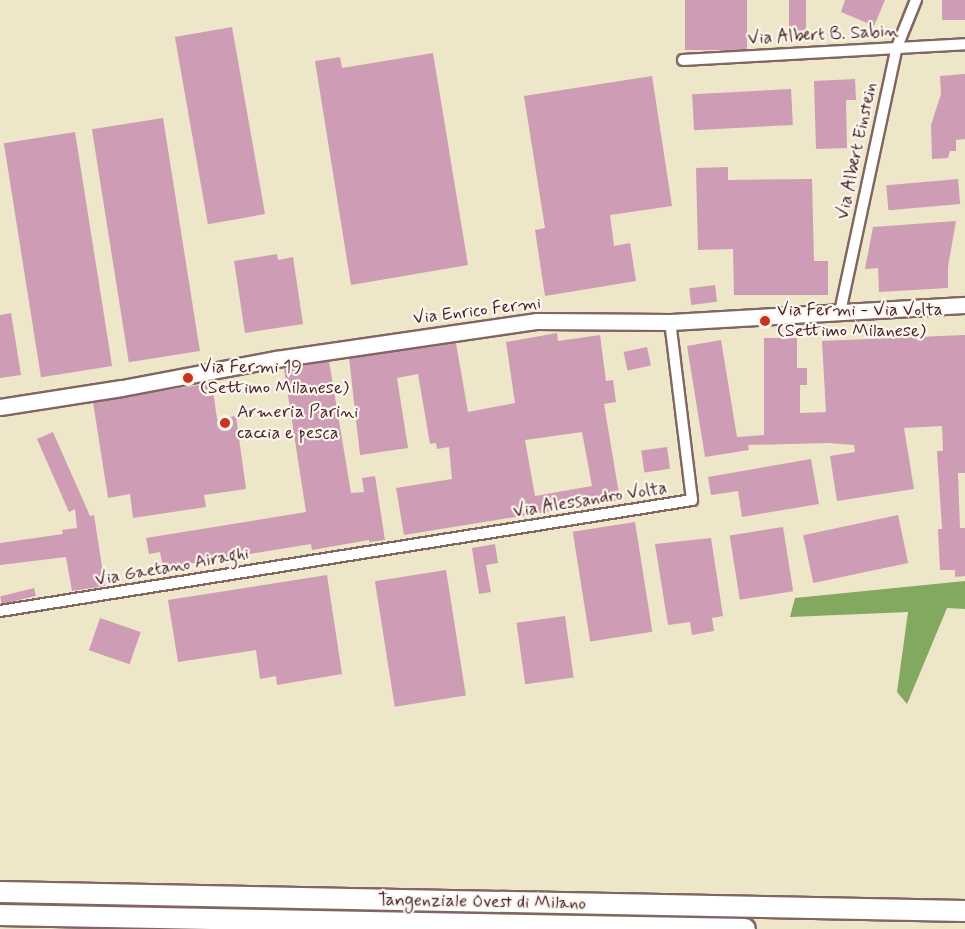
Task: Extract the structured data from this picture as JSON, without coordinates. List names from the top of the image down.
{
  "streets": {
    "highway": ["Tangenziale Ovest di Milano"],
    "street": [
      "Via Albert B. Sabin",
      "Via Albert Einstein",
      "Via Enrico Fermi",
      "Via Alessandro Volta",
      "Via Gaetano Airaghi"
    ]
  },
  "crossings": [
    ["Via Albert B. Sabin", "Via Albert Einstein"],
    ["Via Albert Einstein", "Via Enrico Fermi"],
    ["Via Enrico Fermi", "Via Alessandro Volta"],
    ["Via Alessandro Volta", "Via Gaetano Airaghi"]
  ],
  "places": ["Via Fermi - Via Volta (Settimo Milanese)", "Via Fermi 19 (Settimo Milanese)", "Armeria Parini caccia e pesca"]
}
